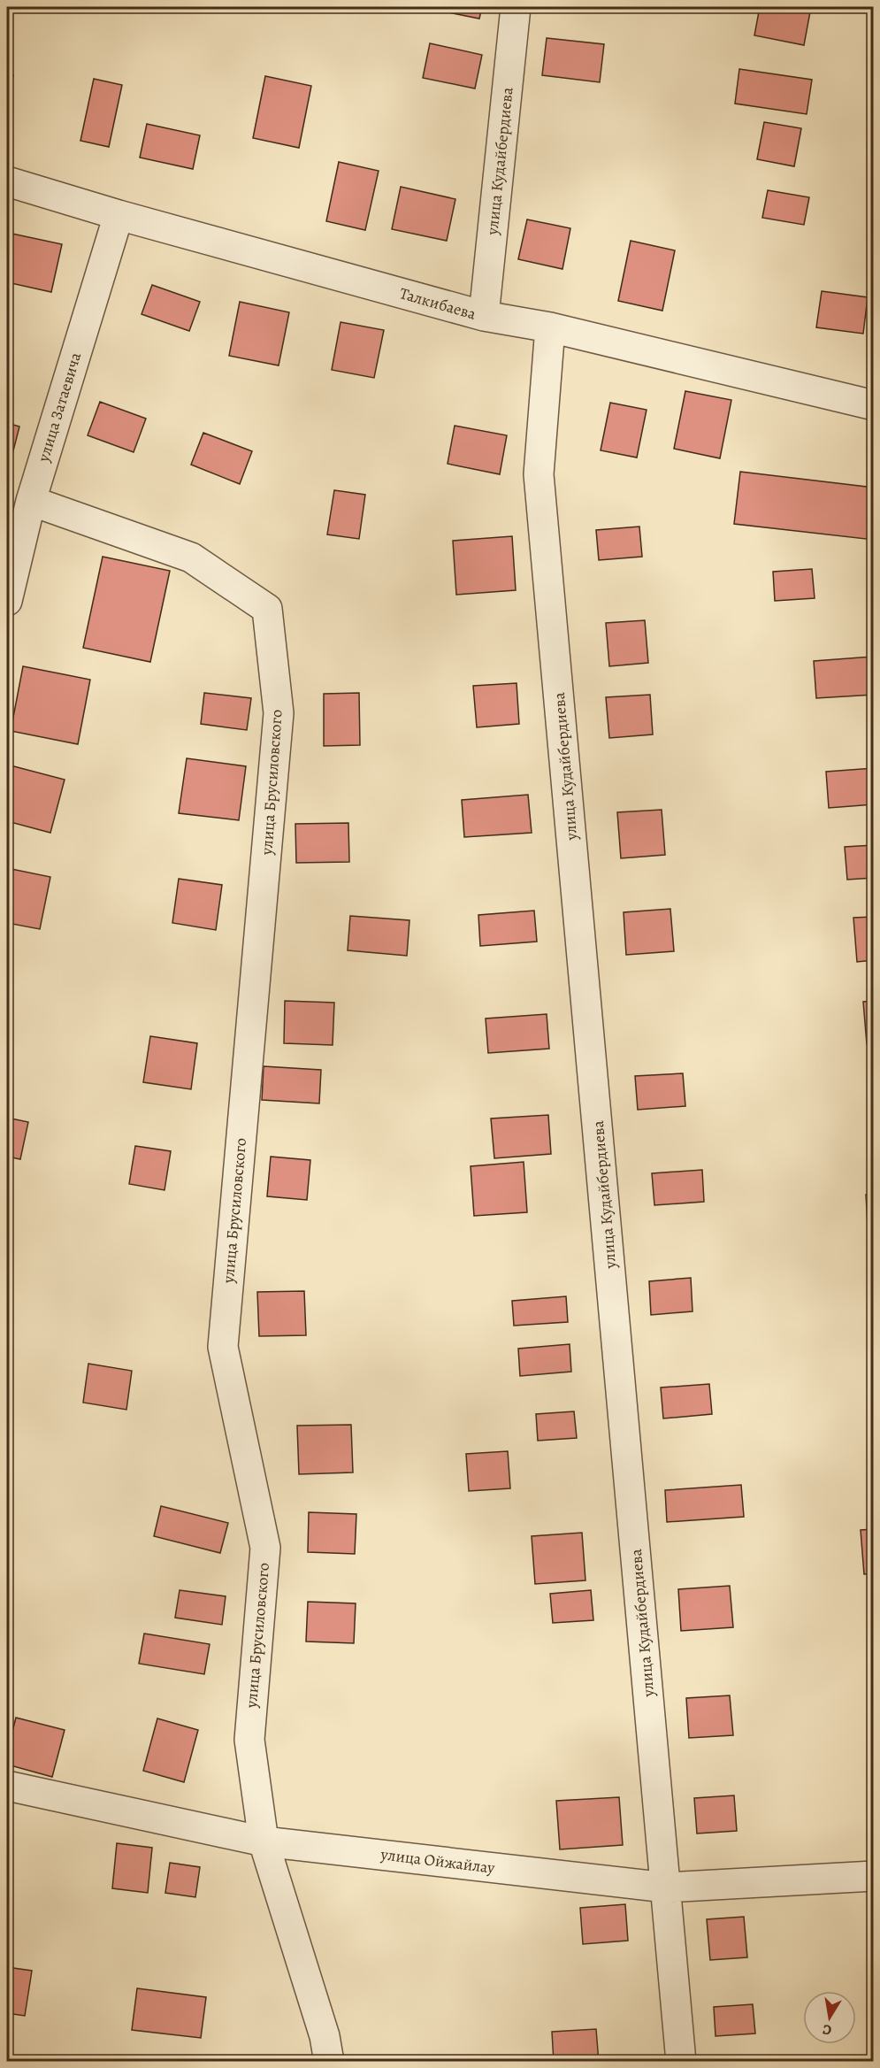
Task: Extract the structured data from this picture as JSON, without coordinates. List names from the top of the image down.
{
  "streets": {
    "street": [
      "улица Кудайбердиева",
      "Талкибаева",
      "улица Затаевича",
      "улица Брусиловского",
      "улица Ойжайлау"
    ]
  },
  "crossings": [
    ["улица Кудайбердиева", "Талкибаева"],
    ["улица Кудайбердиева", "улица Ойжайлау"],
    ["Талкибаева", "улица Затаевича"],
    ["улица Затаевича", "улица Брусиловского"],
    ["улица Брусиловского", "улица Ойжайлау"]
  ],
  "north": "bottom"
}
